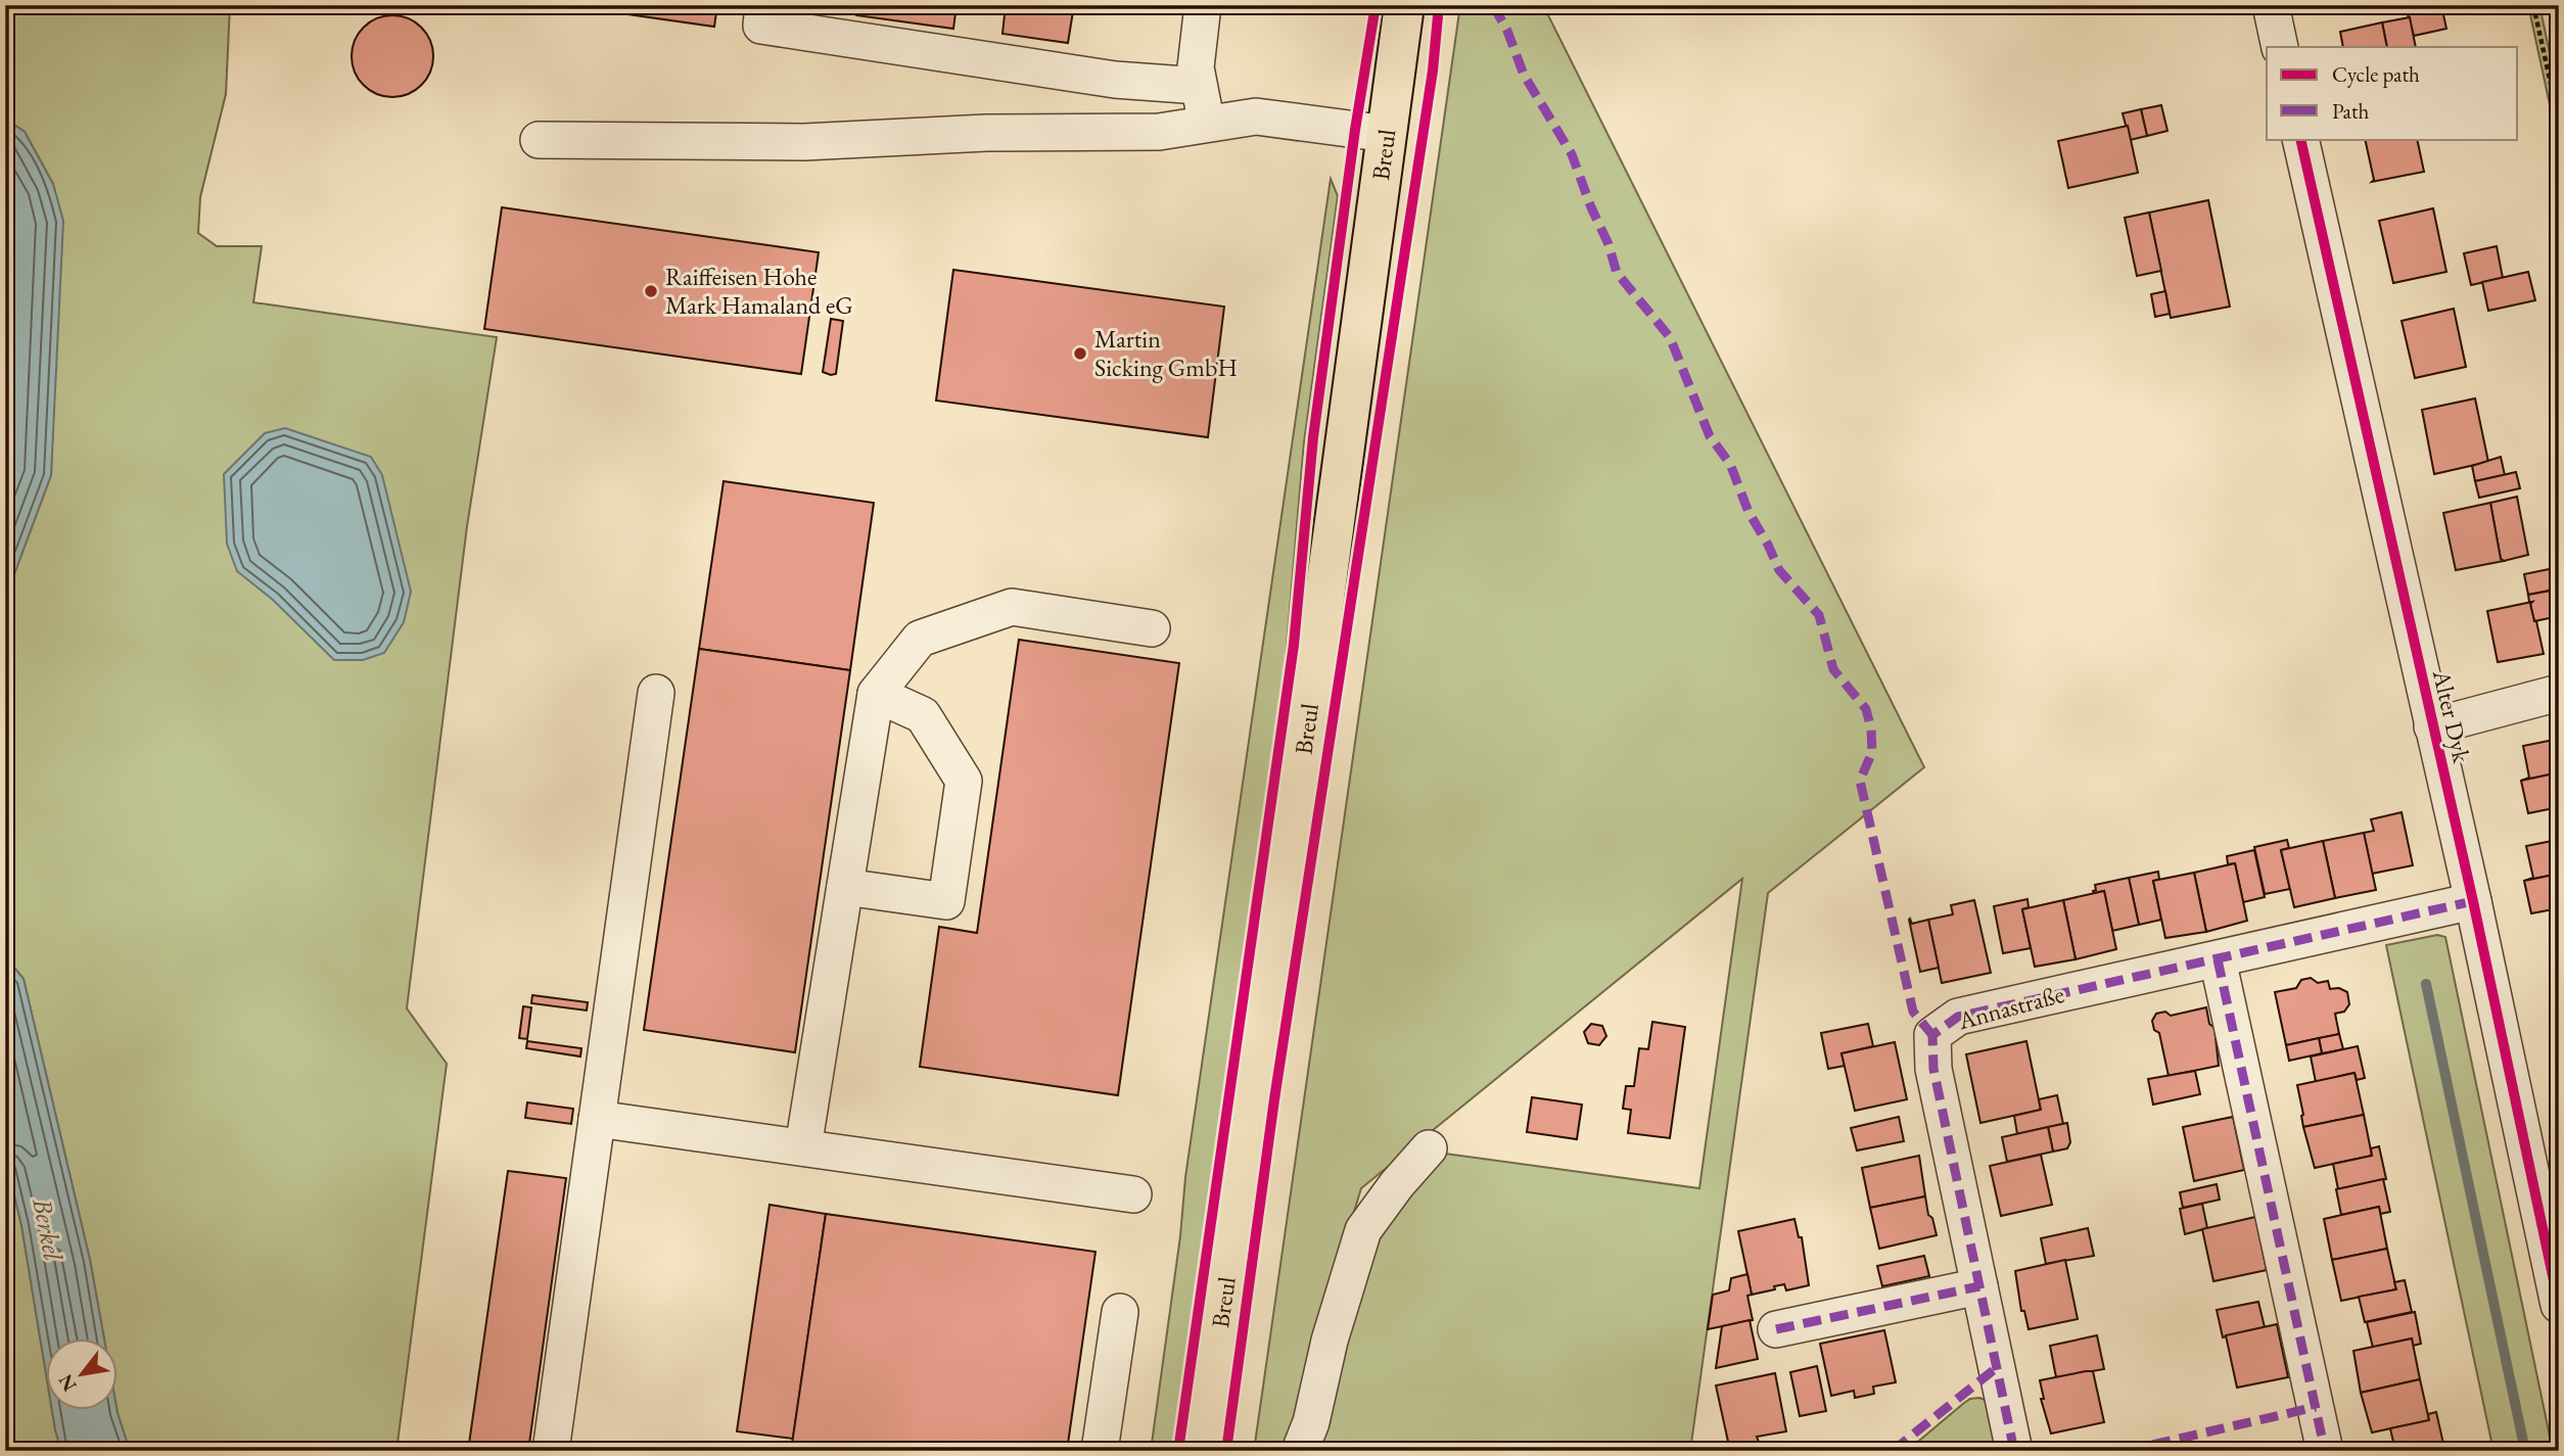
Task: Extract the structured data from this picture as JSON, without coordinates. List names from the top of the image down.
{
  "streets": {
    "main road": ["Breul"],
    "street": ["Alter Dyk", "Annastraße"]
  },
  "crossings": [
    ["Alter Dyk", "Annastraße"]
  ],
  "water": ["Berkel"],
  "places": ["Raiffeisen Hohe Mark Hamaland eG", "Martin Sicking GmbH"],
  "legend": ["Cycle path", "Path"],
  "north": "bottom left"
}
